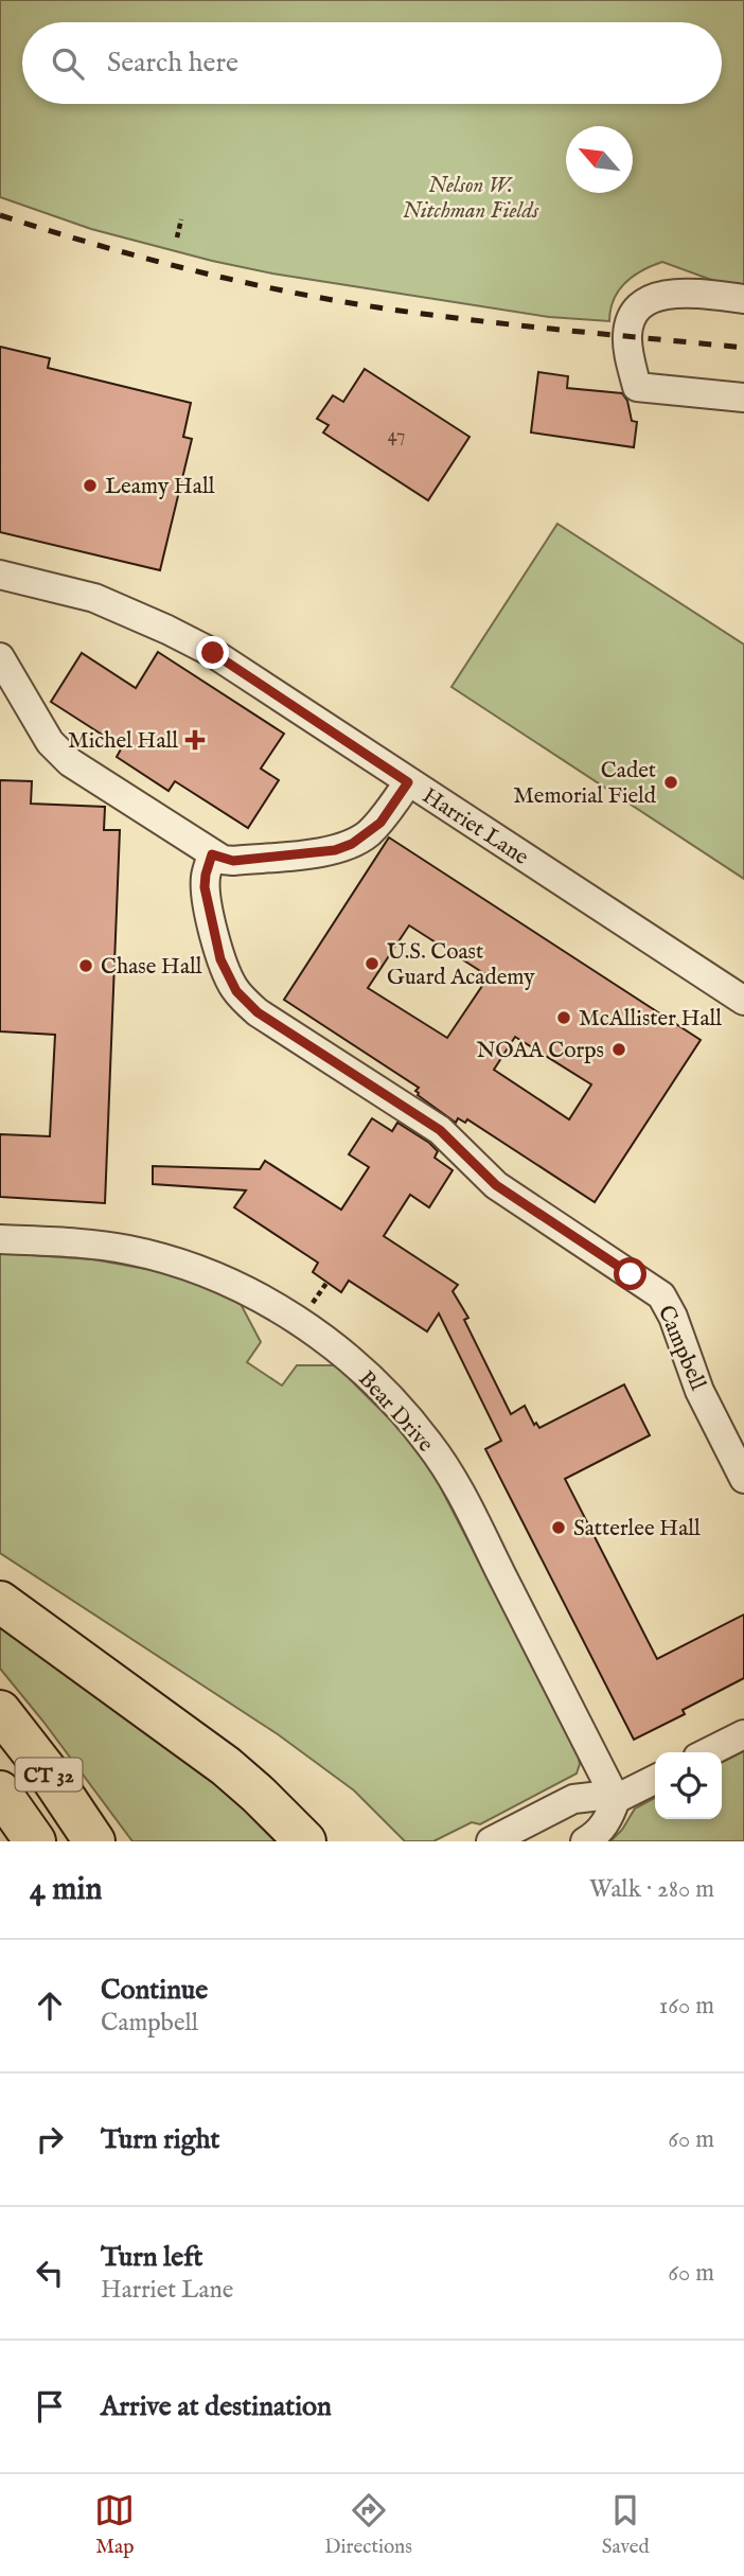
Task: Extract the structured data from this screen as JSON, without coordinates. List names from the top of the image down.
{
  "streets": {
    "highway": ["CT 32"],
    "street": ["Harriet Lane", "Campbell", "Bear Drive"]
  },
  "parks": ["Nelson W. Nitchman Fields"],
  "places": {
    "other": [
      "Leamy Hall",
      "Cadet Memorial Field",
      "U.S. Coast Guard Academy",
      "Chase Hall",
      "McAllister Hall",
      "NOAA Corps",
      "Satterlee Hall"
    ],
    "health": ["Michel Hall"]
  },
  "house_numbers": ["47"],
  "north": "top left",
  "page": {
    "search": "Search here",
    "heading": ["4 min", "Walk · 280 m"],
    "list": [
      ["Continue", "Campbell", "160 m"],
      ["Turn right", "60 m"],
      ["Turn left", "Harriet Lane", "60 m"],
      "Arrive at destination"
    ],
    "nav": ["Map", "Directions", "Saved"]
  }
}
